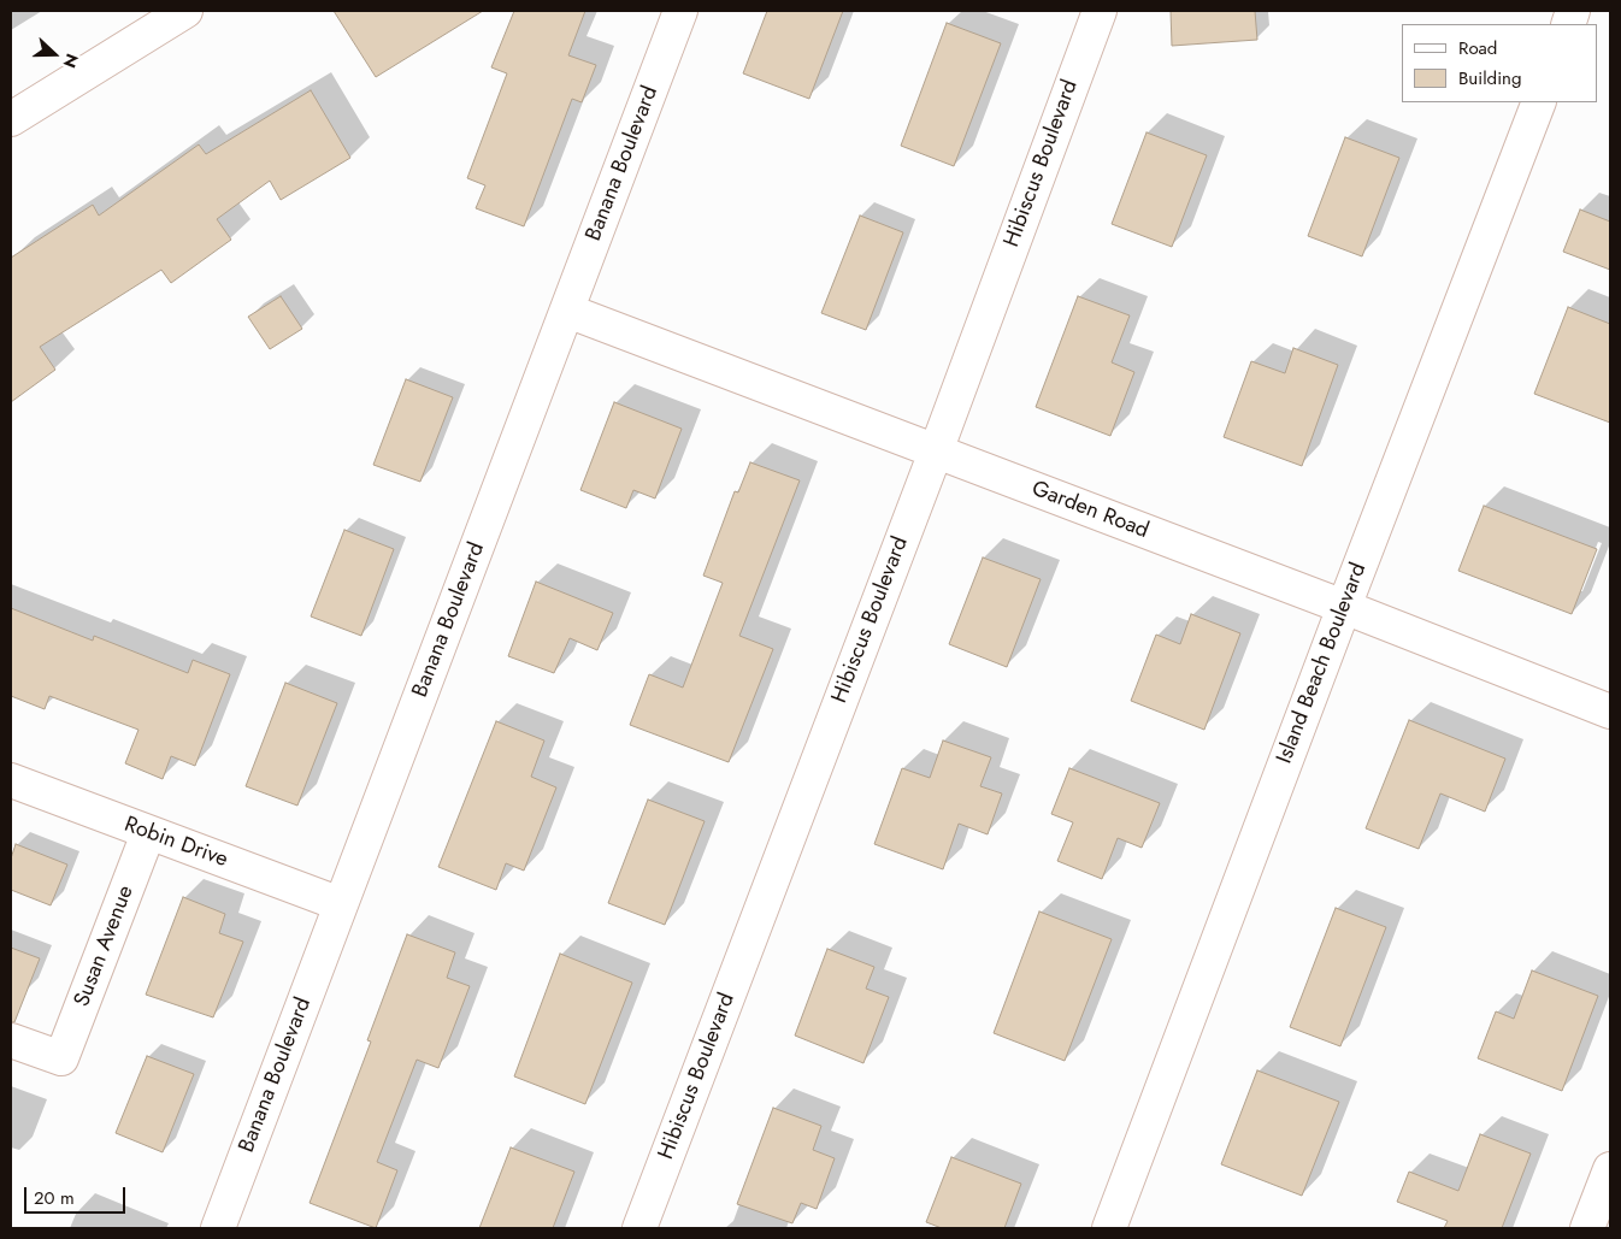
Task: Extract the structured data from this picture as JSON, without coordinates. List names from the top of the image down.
{
  "streets": {
    "street": [
      "Banana Boulevard",
      "Hibiscus Boulevard",
      "Garden Road",
      "Island Beach Boulevard",
      "Robin Drive",
      "Susan Avenue"
    ]
  },
  "crossings": [
    ["Banana Boulevard", "Garden Road"],
    ["Banana Boulevard", "Robin Drive"],
    ["Hibiscus Boulevard", "Garden Road"],
    ["Garden Road", "Island Beach Boulevard"],
    ["Robin Drive", "Susan Avenue"]
  ],
  "legend": ["Road", "Building"],
  "scale_bar": "20 m",
  "north": "right"
}
